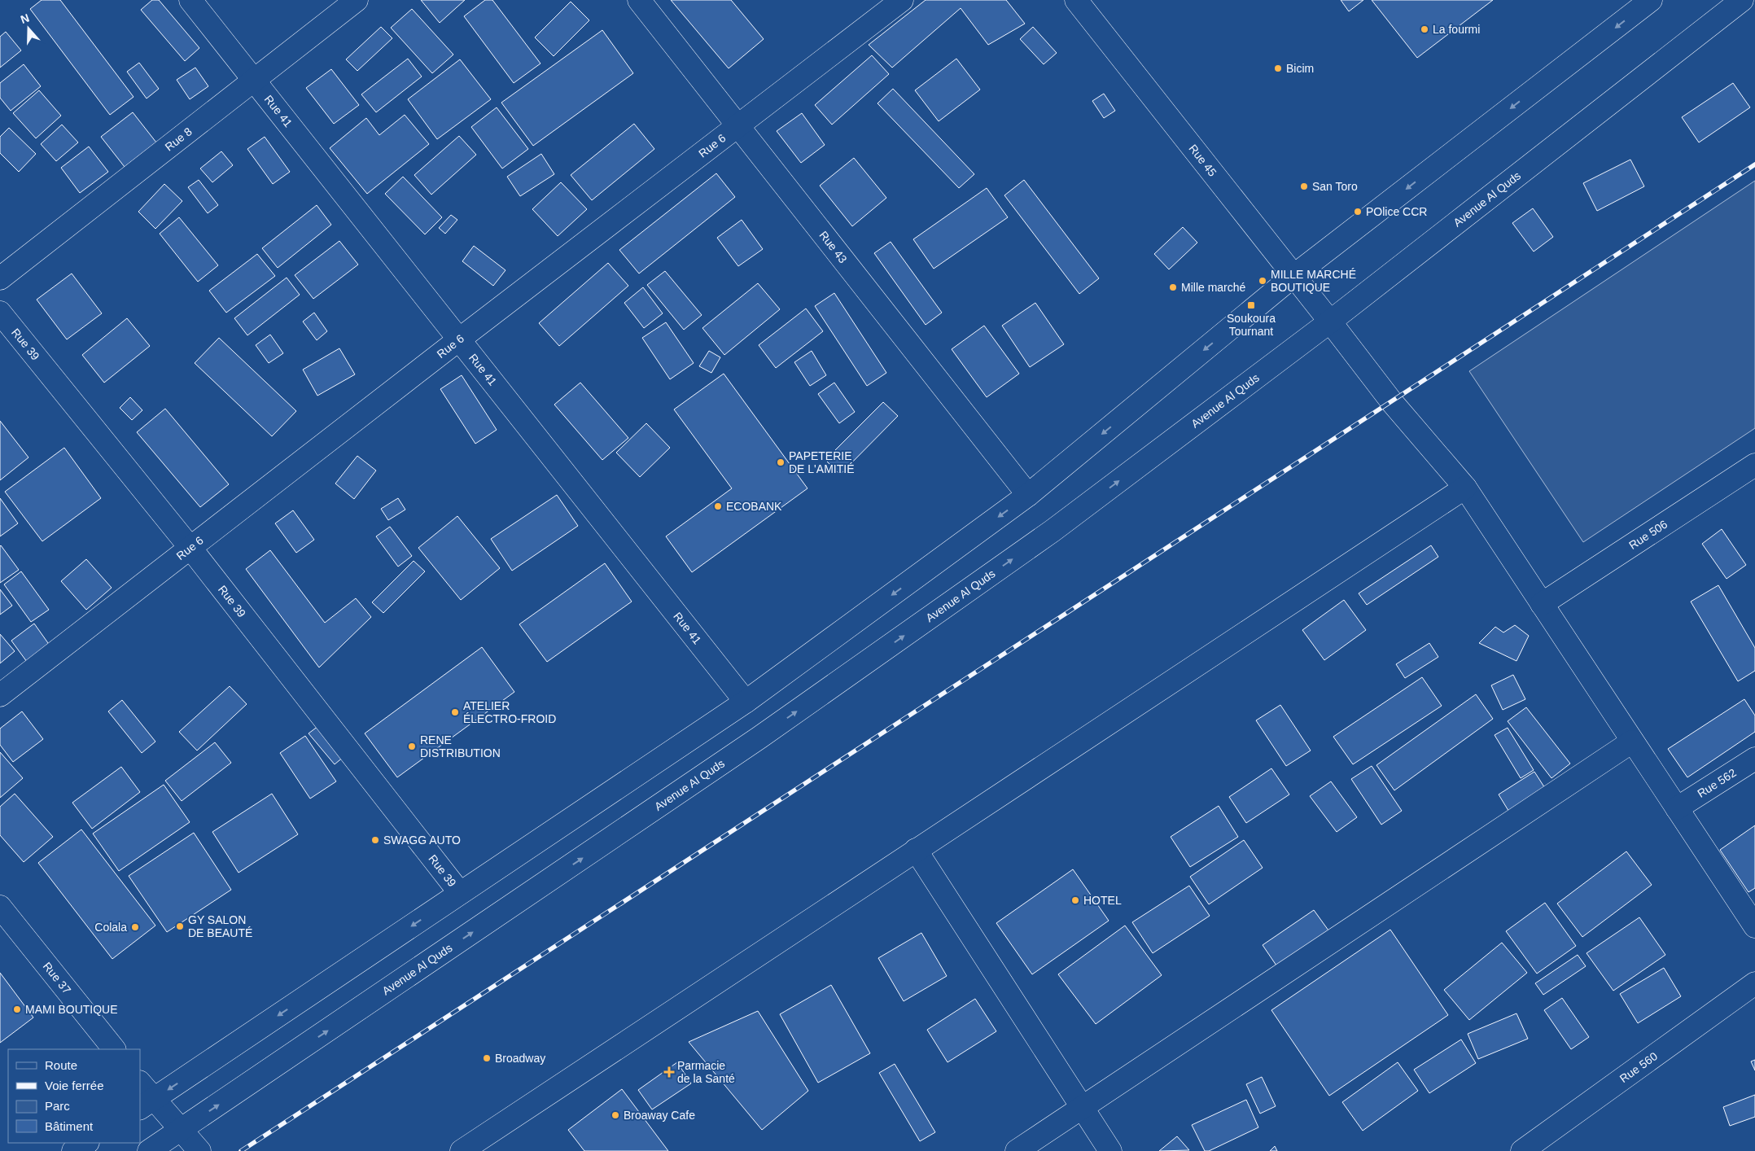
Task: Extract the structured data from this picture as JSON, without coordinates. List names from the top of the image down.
{
  "streets": {
    "street": [
      "Rue 41",
      "Rue 8",
      "Rue 6",
      "Rue 45",
      "Avenue Al Quds",
      "Rue 43",
      "Rue 39",
      "Rue 506",
      "Rue 562",
      "Rue 37",
      "Rue 560"
    ]
  },
  "crossings": [
    ["Rue 41", "Rue 8"],
    ["Rue 41", "Rue 6"],
    ["Rue 6", "Rue 43"],
    ["Rue 6", "Rue 39"],
    ["Rue 45", "Avenue Al Quds"],
    ["Rue 45", "Rue 506"],
    ["Rue 45", "Rue 562"]
  ],
  "places": {
    "other": [
      "La fourmi",
      "Bicim",
      "San Toro",
      "POlice CCR",
      "MILLE MARCHÉ BOUTIQUE",
      "Mille marché",
      "PAPETERIE DE L'AMITIÉ",
      "ECOBANK",
      "ATELIER ÉLECTRO-FROID",
      "RENE DISTRIBUTION",
      "SWAGG AUTO",
      "HOTEL",
      "GY SALON DE BEAUTÉ",
      "Colala",
      "MAMI BOUTIQUE",
      "Broadway",
      "Broaway Cafe"
    ],
    "transit": ["Soukoura Tournant"],
    "health": ["Parmacie de la Santé"]
  },
  "legend": [
    "Route",
    "Voie ferrée",
    "Parc",
    "Bâtiment"
  ],
  "north": "top"
}
